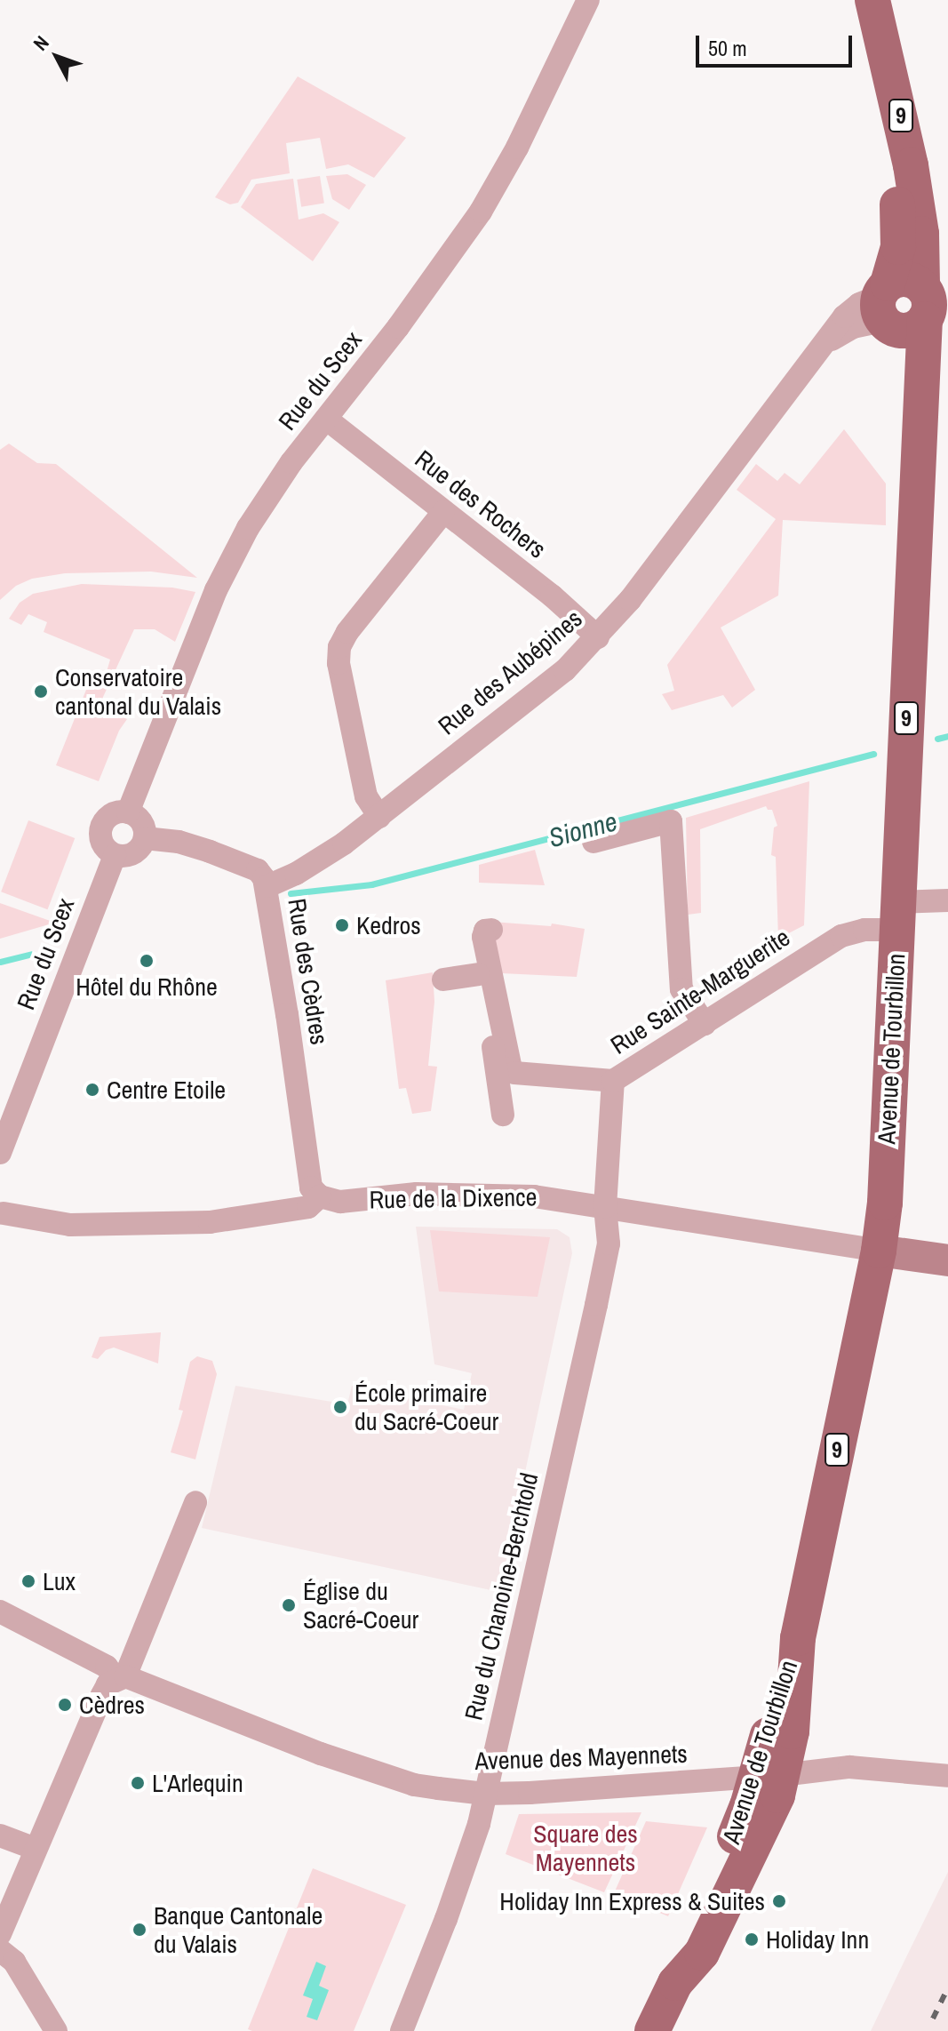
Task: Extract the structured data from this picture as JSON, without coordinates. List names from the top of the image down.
{
  "streets": {
    "main road": ["9", "Avenue de Tourbillon", "Rue de la Dixence"],
    "street": [
      "Rue du Scex",
      "Rue des Rochers",
      "Rue des Aubépines",
      "Rue des Cèdres",
      "Rue Sainte-Marguerite",
      "Rue du Chanoine-Berchtold",
      "Avenue des Mayennets"
    ]
  },
  "crossings": [
    ["9", "Rue des Aubépines"],
    ["9", "Avenue de Tourbillon"],
    ["Rue du Scex", "Rue des Rochers"],
    ["Rue du Scex", "Rue des Cèdres"],
    ["Rue des Rochers", "Rue des Aubépines"],
    ["Rue des Aubépines", "Rue des Cèdres"],
    ["Rue des Aubépines", "Avenue de Tourbillon"],
    ["Rue des Cèdres", "Rue de la Dixence"],
    ["Rue Sainte-Marguerite", "Avenue de Tourbillon"],
    ["Rue Sainte-Marguerite", "Rue de la Dixence"],
    ["Rue Sainte-Marguerite", "Rue du Chanoine-Berchtold"],
    ["Avenue de Tourbillon", "Rue de la Dixence"],
    ["Avenue de Tourbillon", "Avenue des Mayennets"],
    ["Rue de la Dixence", "Rue du Chanoine-Berchtold"],
    ["Rue du Chanoine-Berchtold", "Avenue des Mayennets"]
  ],
  "water": ["Sionne"],
  "parks": ["Square des Mayennets"],
  "places": [
    "Conservatoire cantonal du Valais",
    "Kedros",
    "Hôtel du Rhône",
    "Centre Etoile",
    "École primaire du Sacré-Coeur",
    "Lux",
    "Église du Sacré-Coeur",
    "Cèdres",
    "L'Arlequin",
    "Holiday Inn Express & Suites",
    "Banque Cantonale du Valais",
    "Holiday Inn"
  ],
  "scale_bar": "50 m",
  "north": "top left"
}
